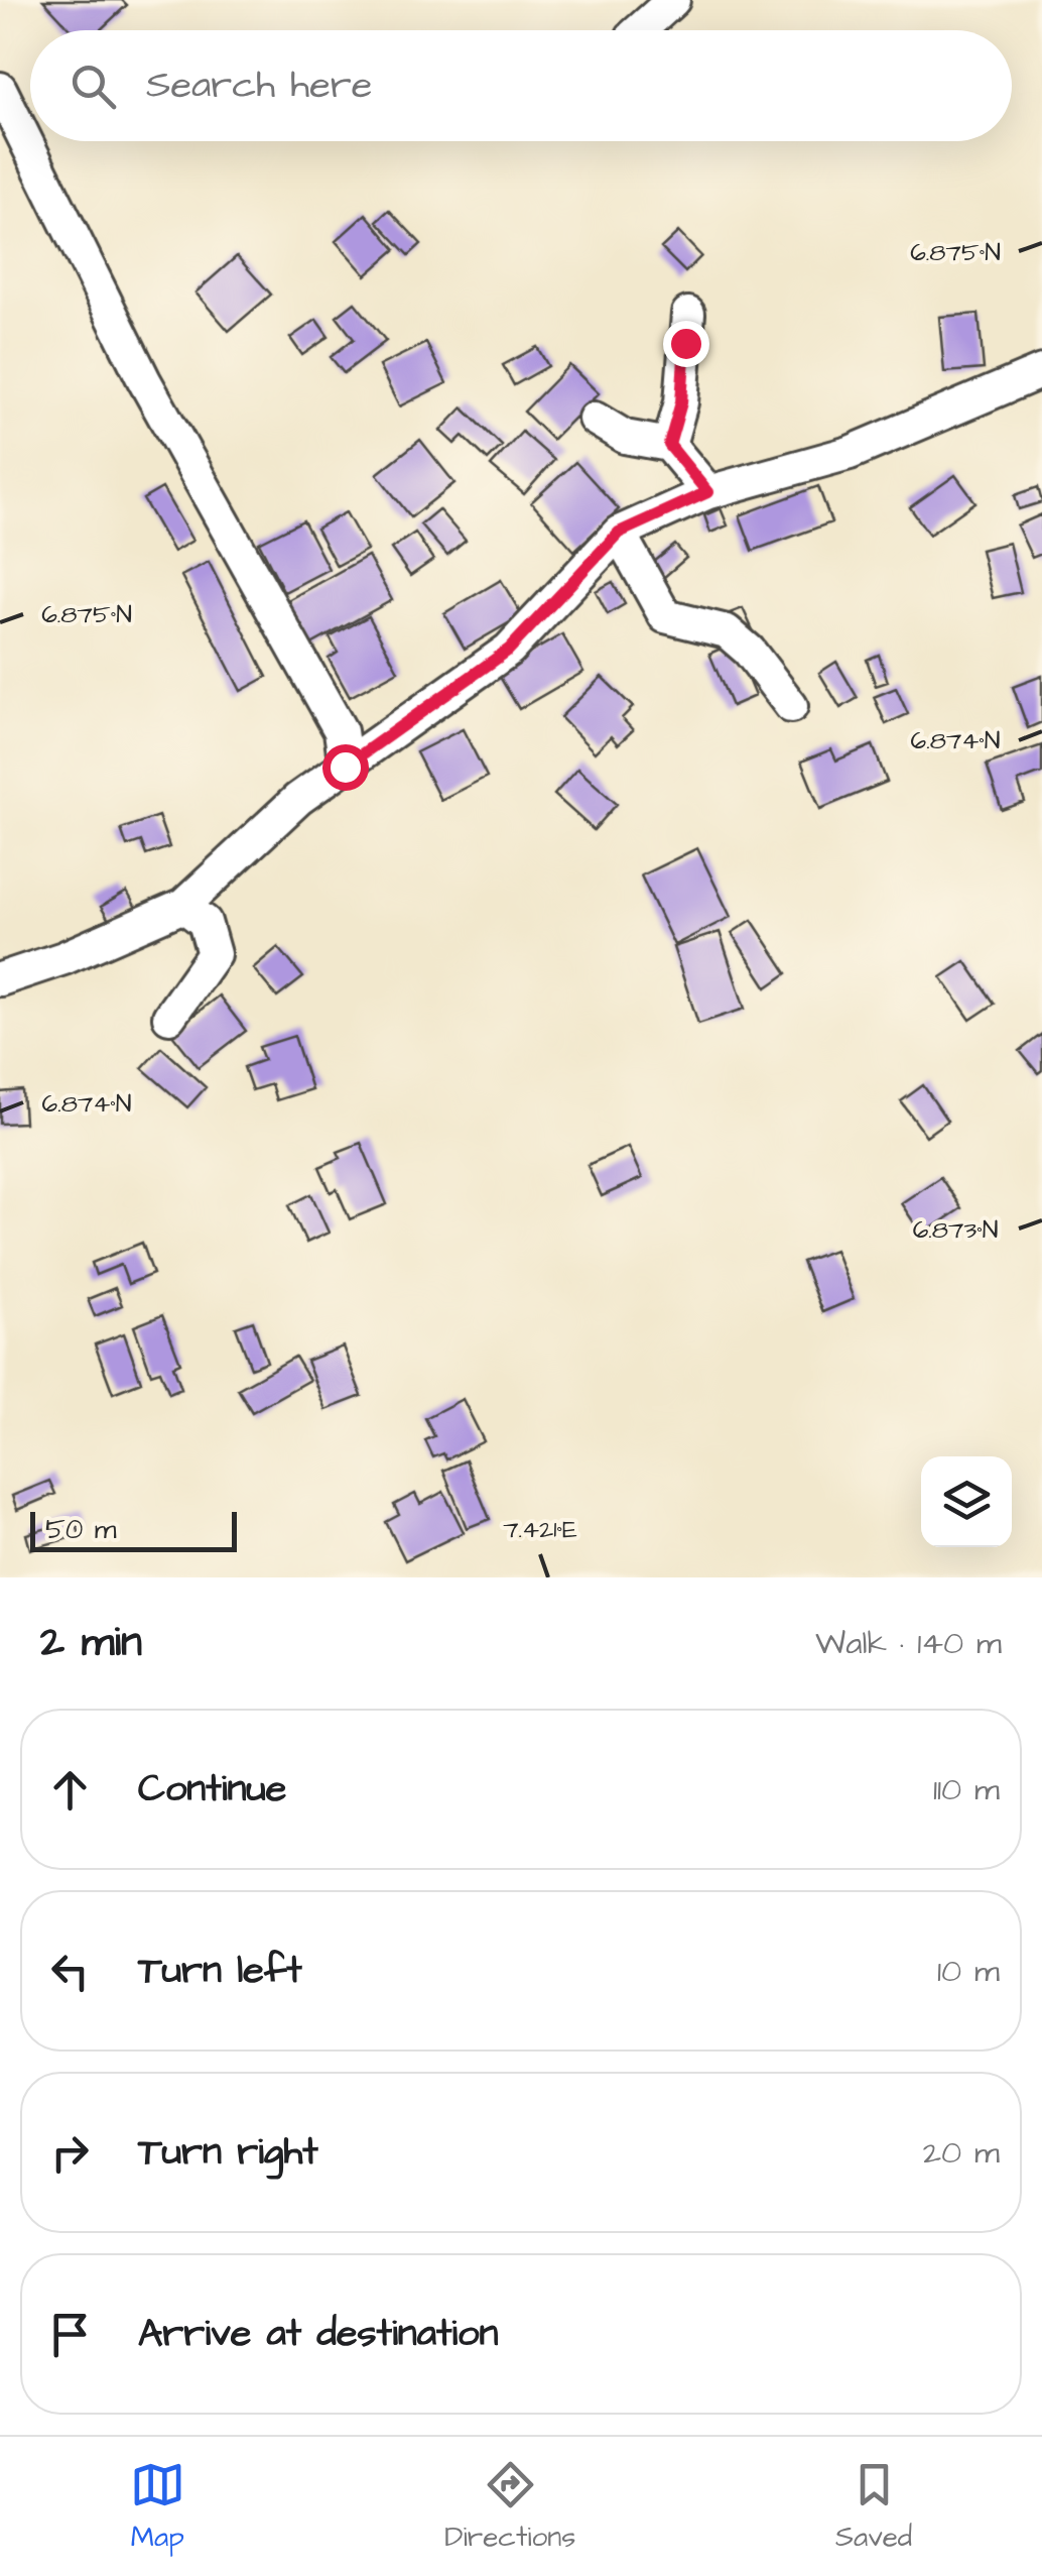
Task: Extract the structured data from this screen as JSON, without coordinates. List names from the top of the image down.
{
  "scale_bar": "50 m",
  "page": {
    "search": "Search here",
    "scale": "50 m",
    "heading": ["2 min", "Walk · 140 m"],
    "list": [
      ["Continue", "110 m"],
      ["Turn left", "10 m"],
      ["Turn right", "20 m"],
      "Arrive at destination"
    ],
    "nav": ["Map", "Directions", "Saved"]
  },
  "coordinates": [
    "6.875°N",
    "6.874°N",
    "6.873°N",
    "7.421°E"
  ]
}
